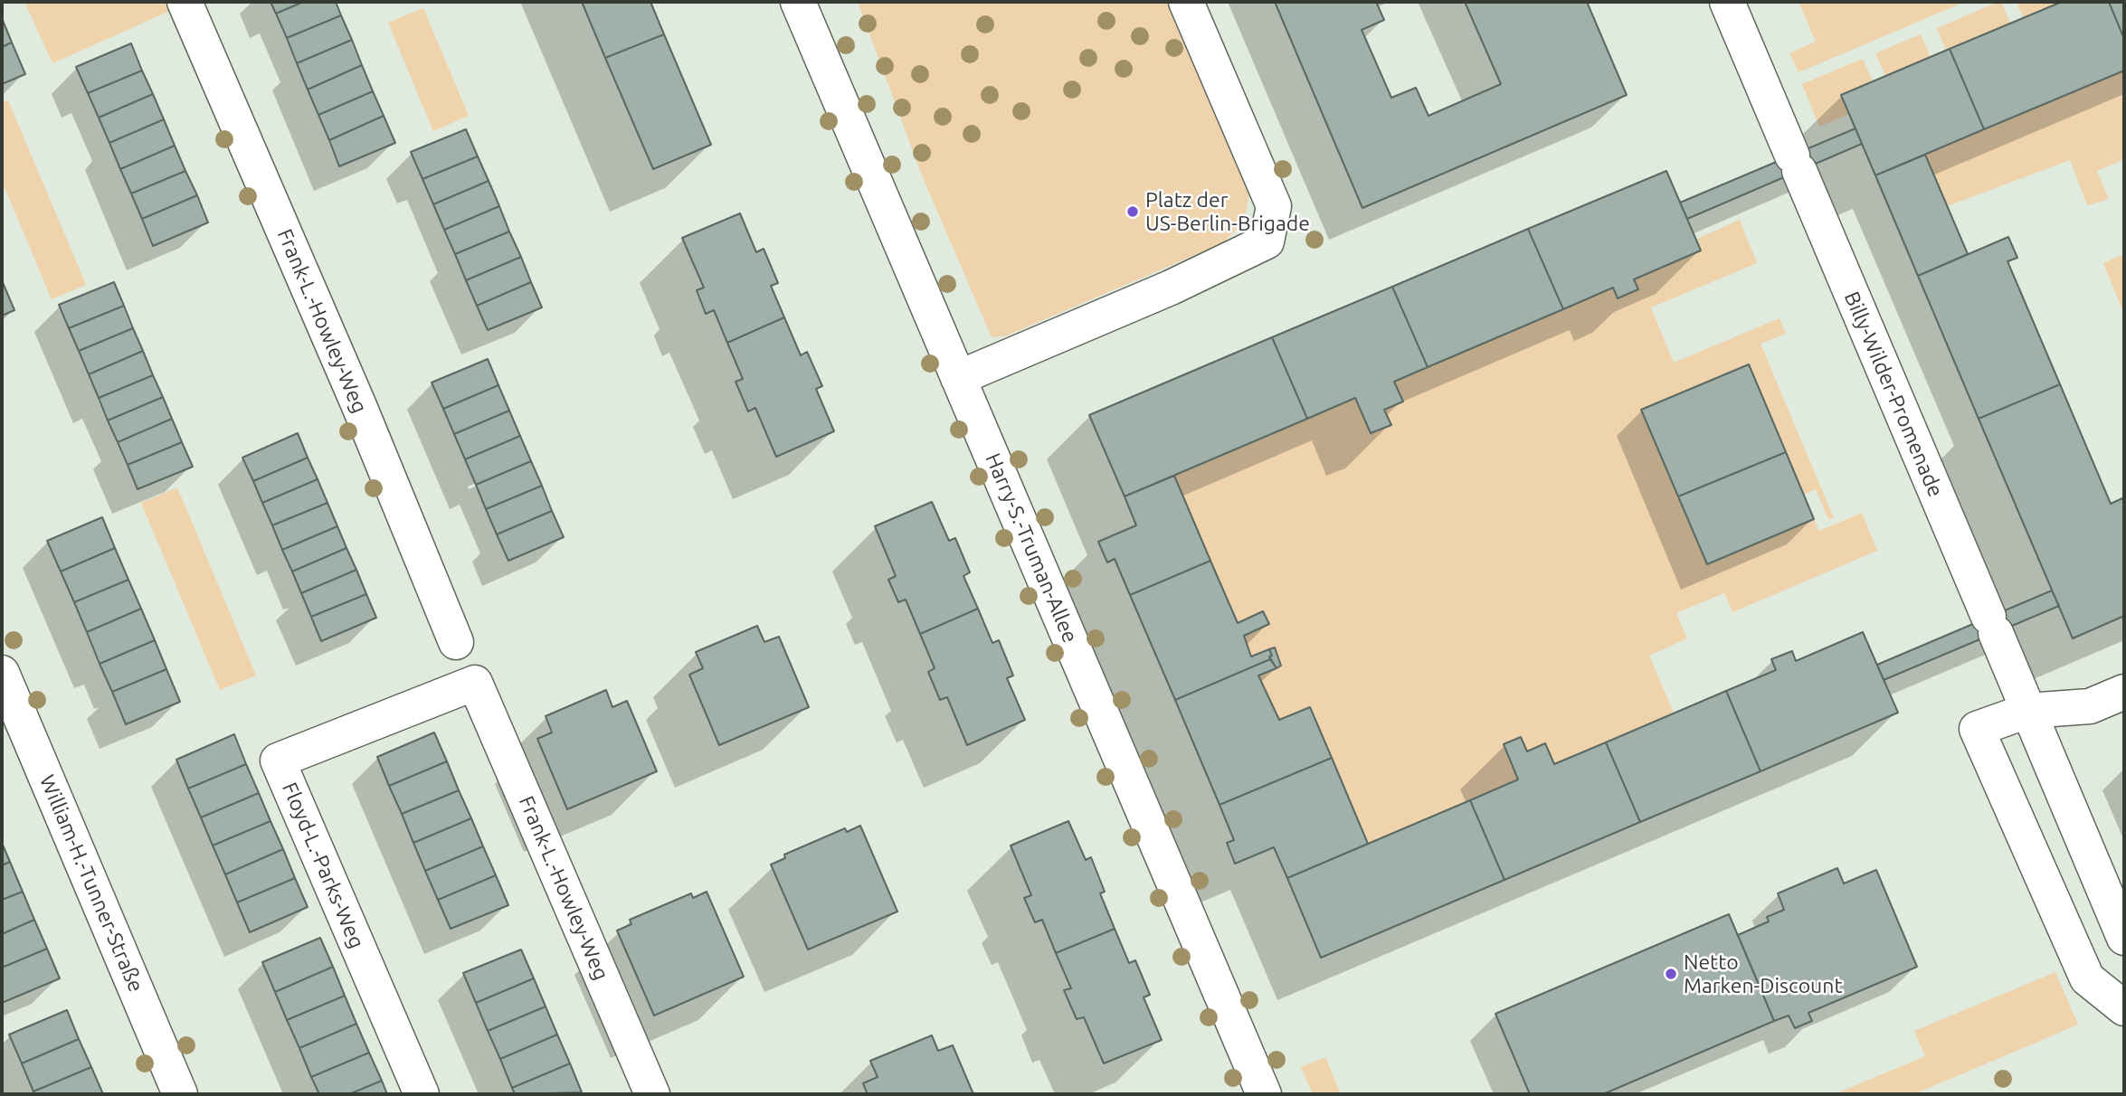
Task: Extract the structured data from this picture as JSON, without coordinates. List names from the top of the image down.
{
  "streets": {
    "street": [
      "Frank-L.-Howley-Weg",
      "Billy-Wilder-Promenade",
      "Harry-S.-Truman-Allee",
      "Floyd-L.-Parks-Weg",
      "William-H.-Tunner-Straße"
    ]
  },
  "crossings": [
    ["Frank-L.-Howley-Weg", "Floyd-L.-Parks-Weg"]
  ],
  "places": ["Platz der US-Berlin-Brigade", "Netto Marken-Discount"]
}
